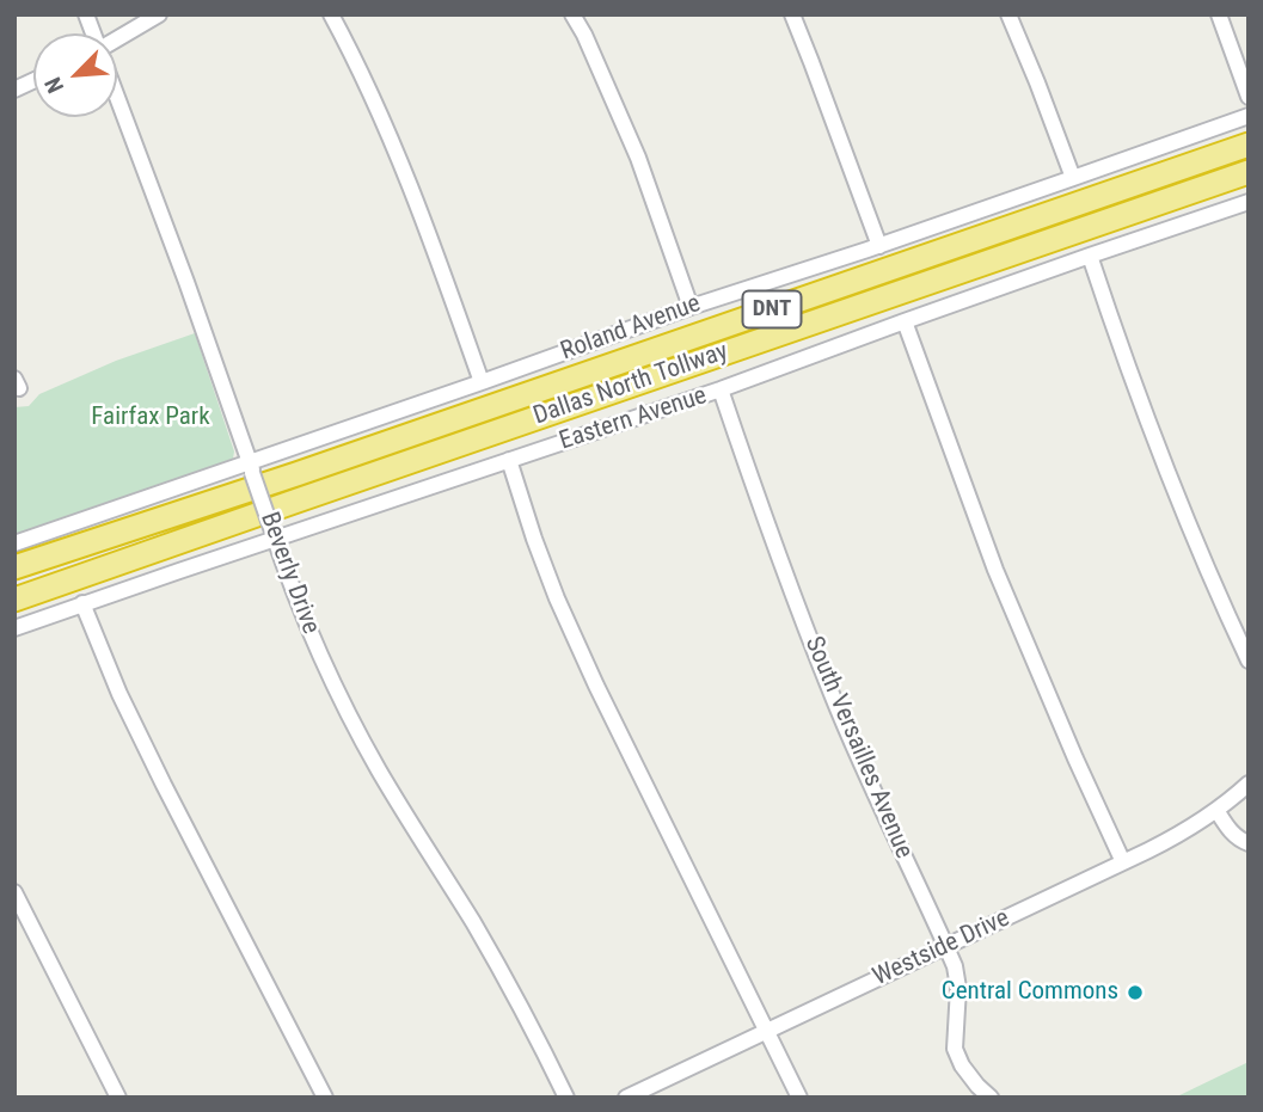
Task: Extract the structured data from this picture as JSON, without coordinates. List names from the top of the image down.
{
  "streets": {
    "highway": ["DNT", "Dallas North Tollway"],
    "street": [
      "Roland Avenue",
      "Eastern Avenue",
      "Beverly Drive",
      "South Versailles Avenue",
      "Westside Drive"
    ]
  },
  "crossings": [
    ["Roland Avenue", "Beverly Drive"],
    ["Eastern Avenue", "Beverly Drive"],
    ["Eastern Avenue", "South Versailles Avenue"],
    ["South Versailles Avenue", "Westside Drive"]
  ],
  "parks": ["Fairfax Park"],
  "places": ["Central Commons"],
  "north": "bottom left"
}
